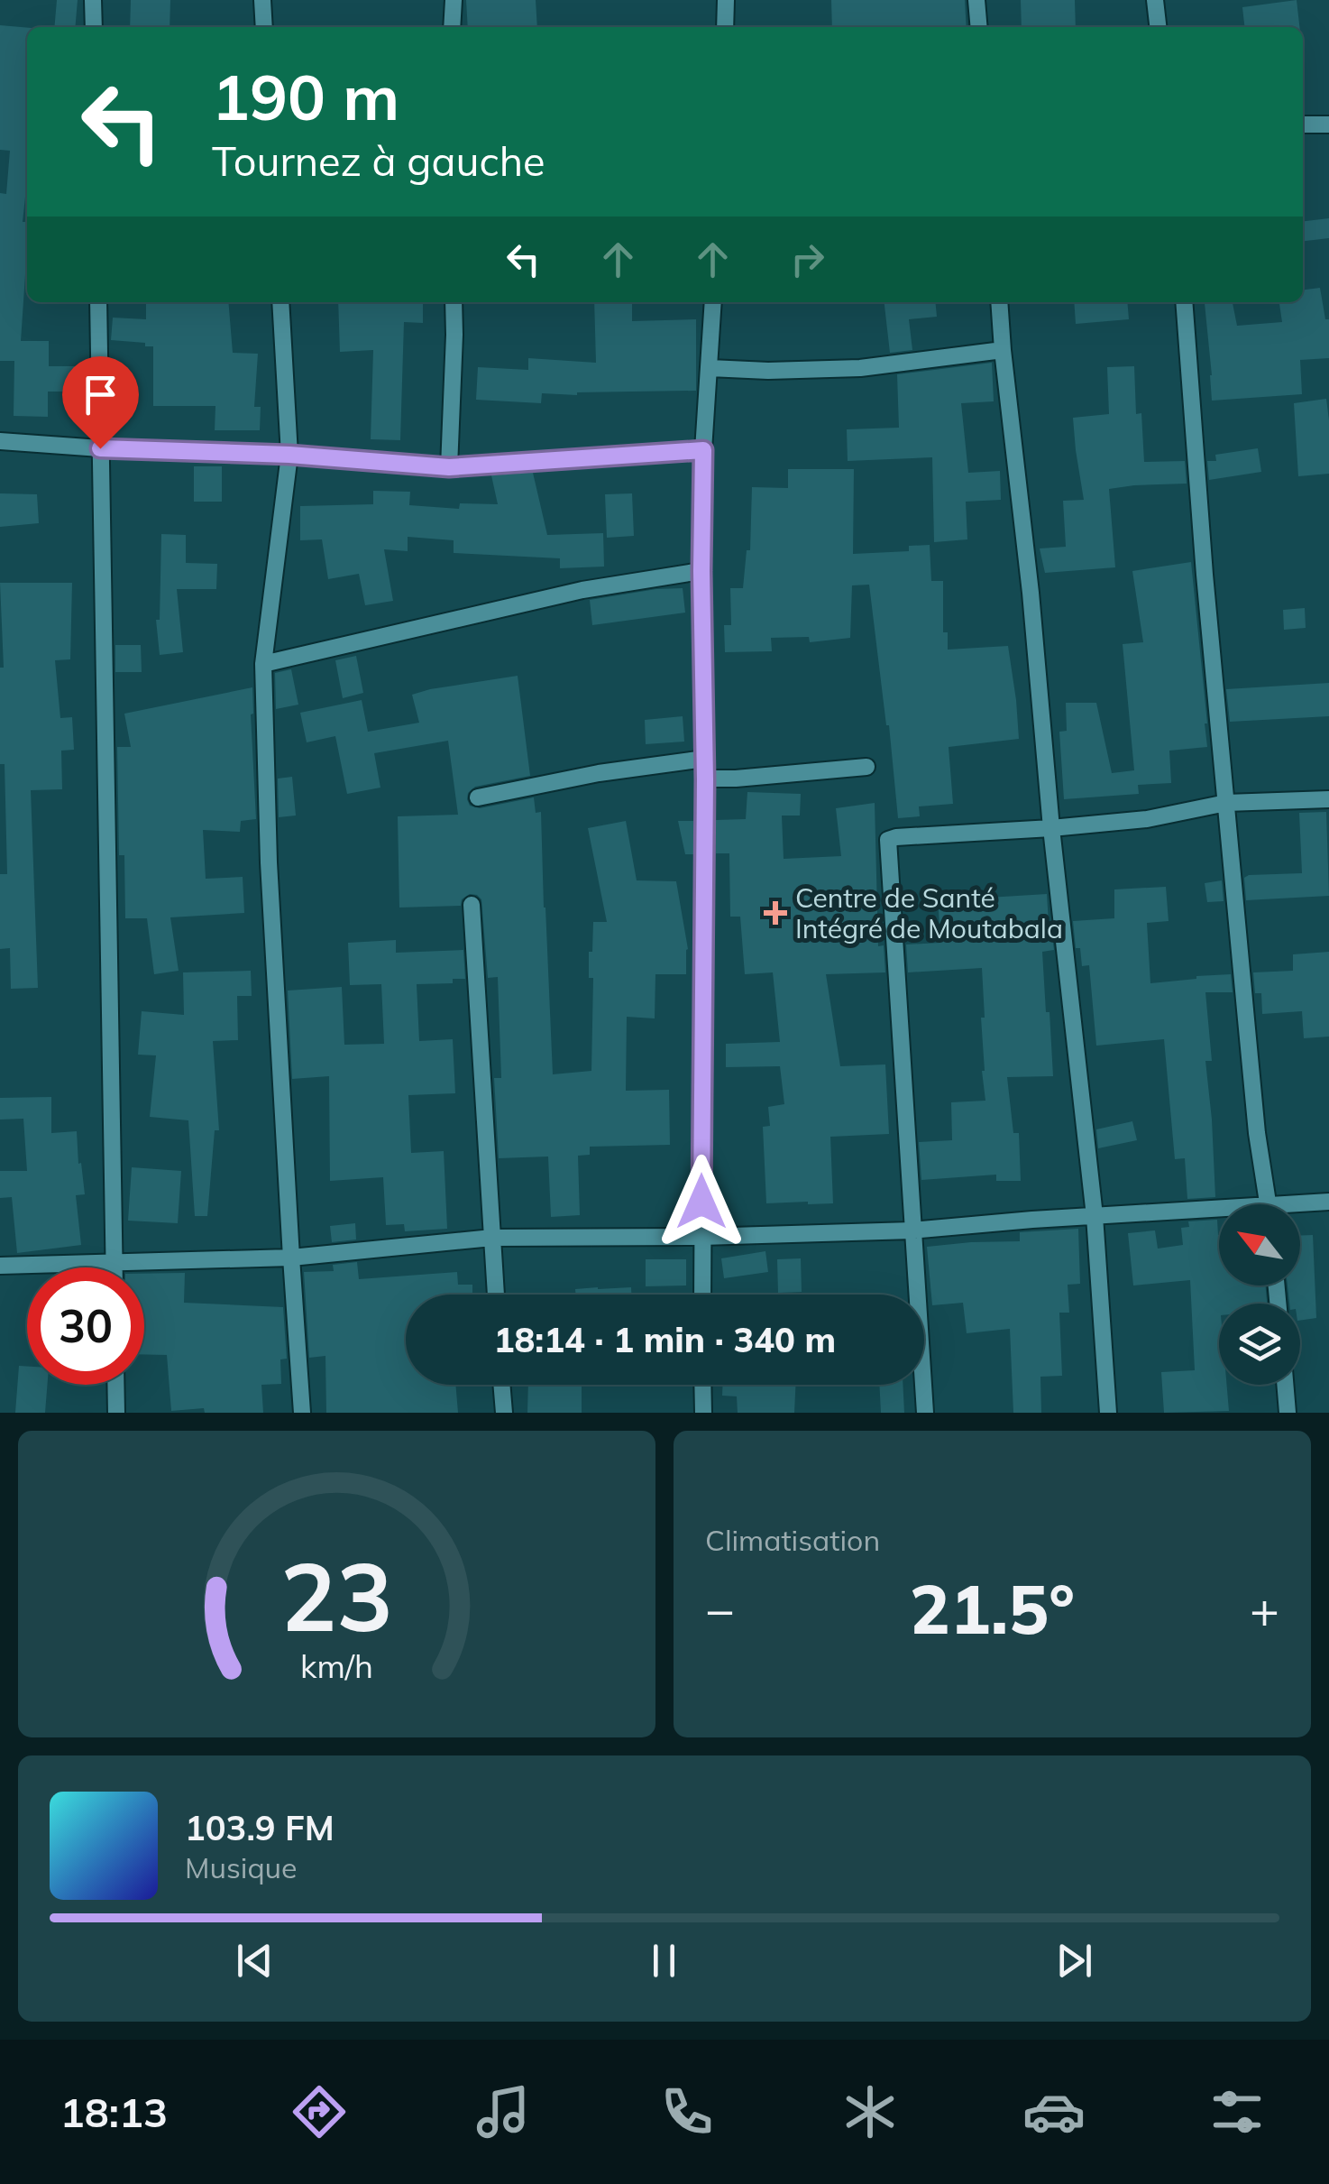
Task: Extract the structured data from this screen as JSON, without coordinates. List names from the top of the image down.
{
  "places": {
    "health": ["Centre de Santé Intégré de Moutabala"]
  },
  "north": "top left",
  "page": {
    "turn": ["190 m", "Tournez à gauche"],
    "limit": "30",
    "trip": "18:14 · 1 min · 340 m",
    "tile": "Climatisation",
    "heat": ["−", "21.5°", "+"],
    "song": ["103.9 FM", "Musique"],
    "tabs": "18:13",
    "gauge": ["23", "km/h"]
  }
}
